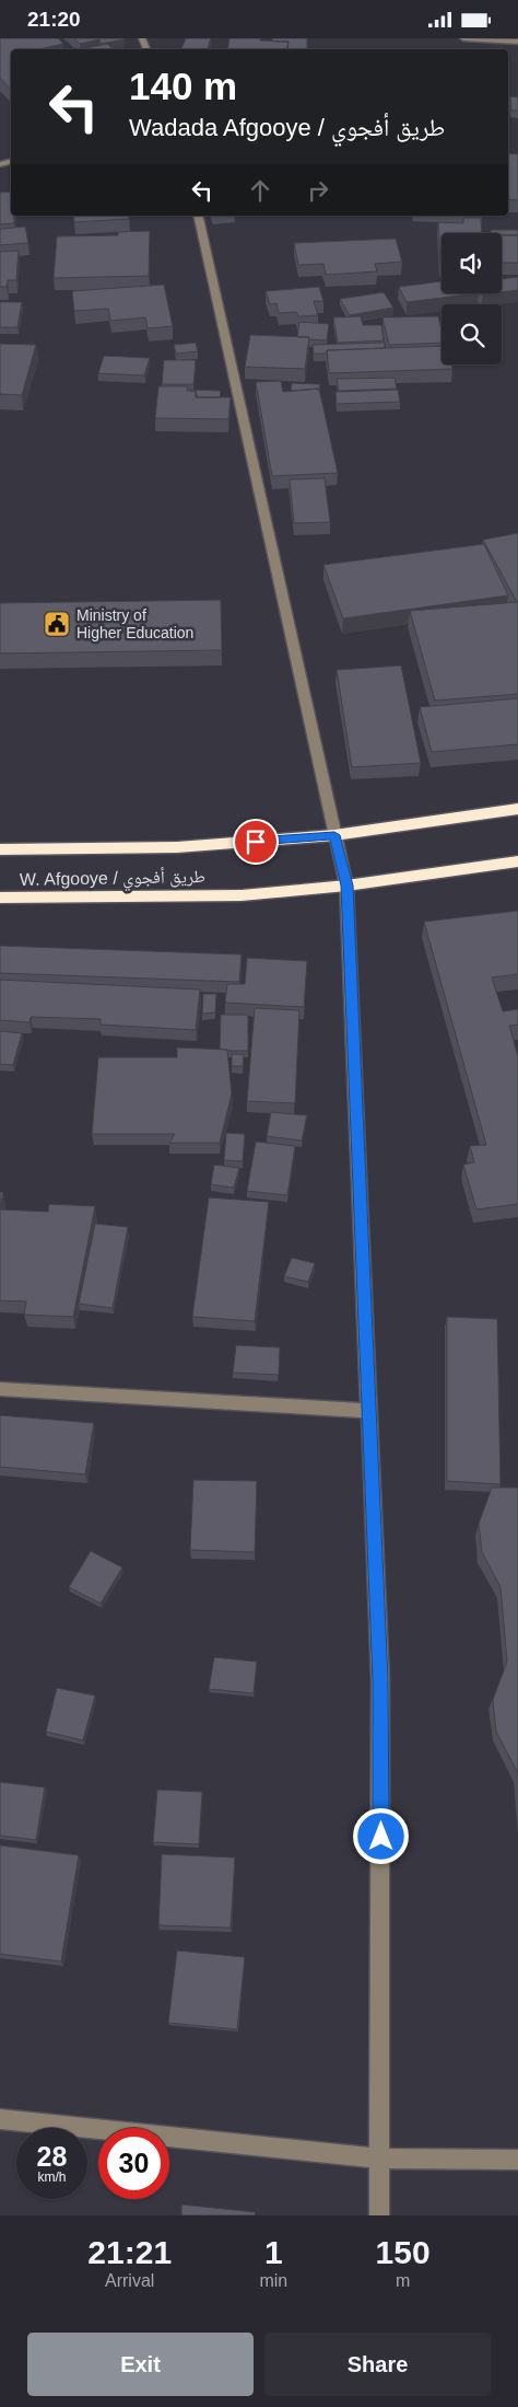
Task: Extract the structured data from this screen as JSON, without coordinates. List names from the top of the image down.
{
  "streets": {
    "highway": ["W. Afgooye / طريق أفجوي"]
  },
  "places": {
    "public building": ["Ministry of Higher Education"]
  },
  "page": {
    "status": "21:20",
    "turn": ["140 m", "Wadada Afgooye / طريق أفجوي"],
    "speed": "28 km/h",
    "limit": "30",
    "eta": [
      "21:21",
      "Arrival",
      "1",
      "min",
      "150",
      "m"
    ],
    "buttons": ["Exit", "Share"]
  }
}
